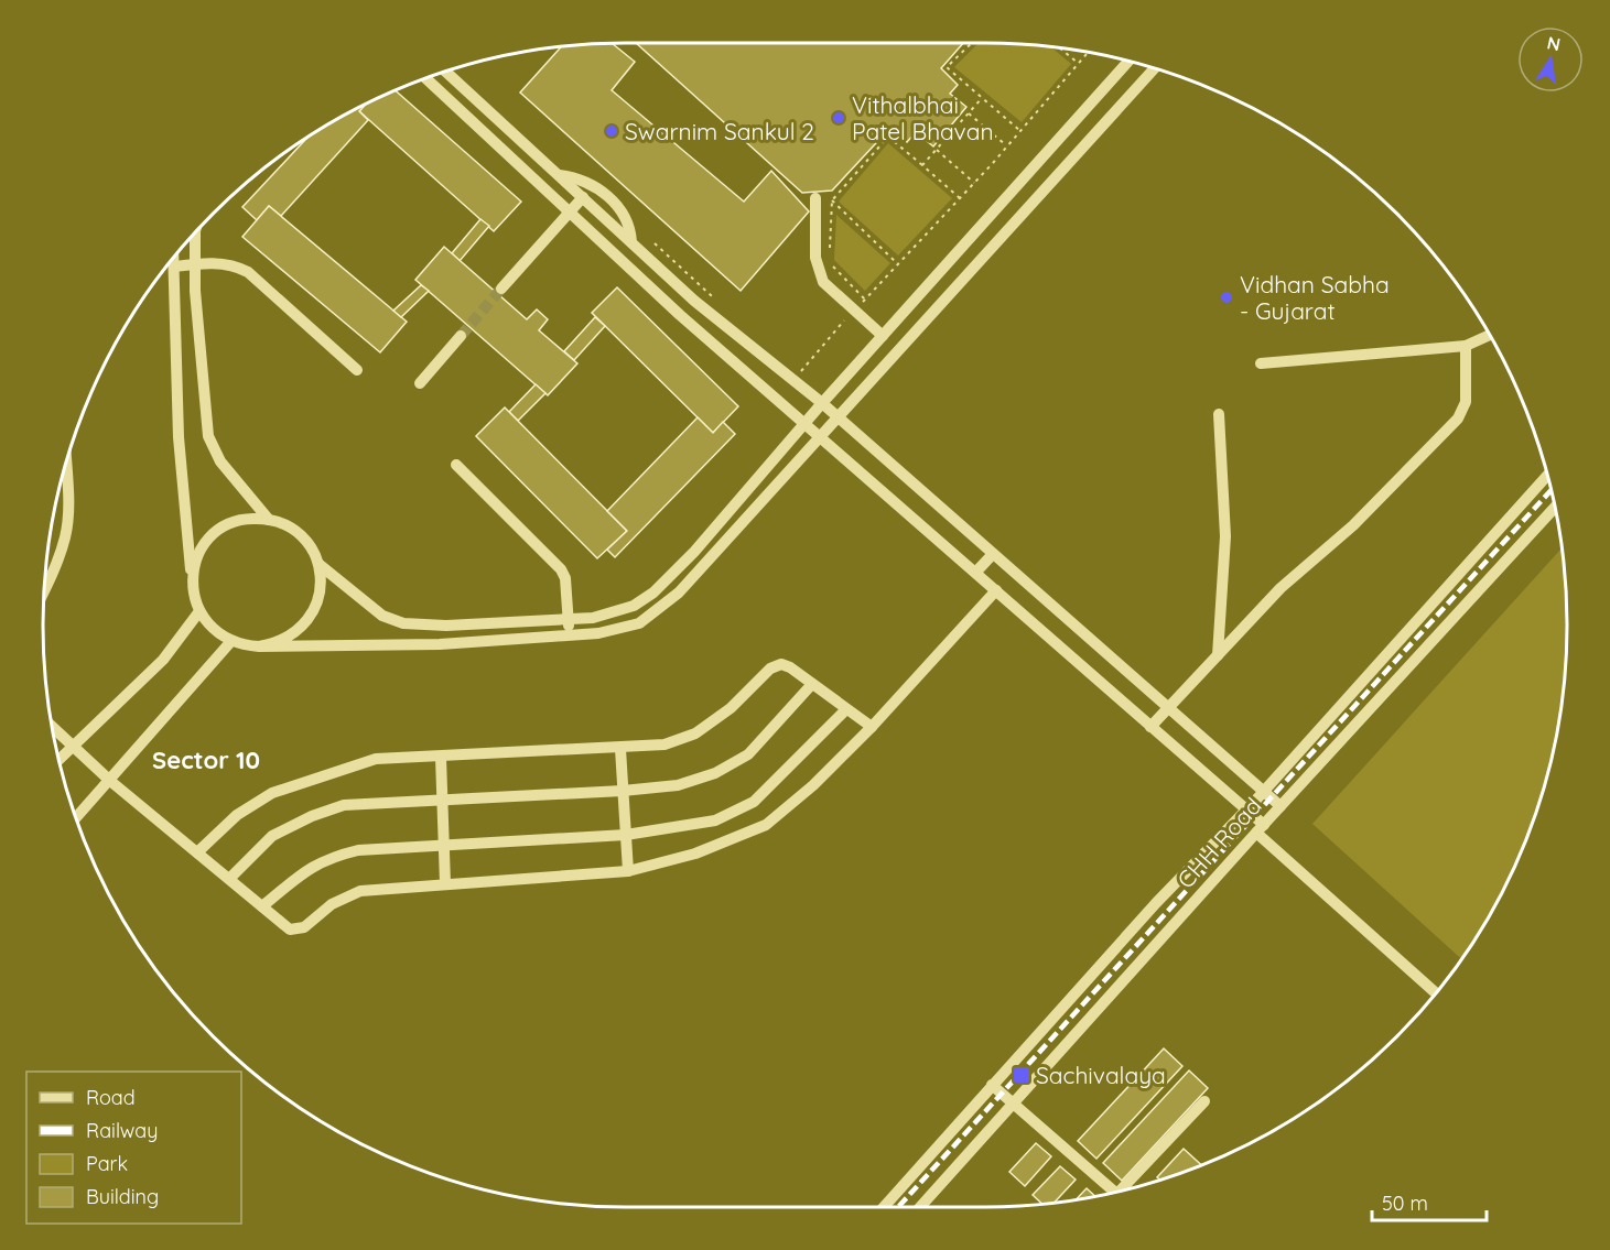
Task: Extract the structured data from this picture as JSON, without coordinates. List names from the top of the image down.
{
  "streets": {
    "street": ["CHH Road"]
  },
  "districts": ["Sector 10"],
  "places": {
    "other": ["Vithalbhai Patel Bhavan", "Swarnim Sankul 2", "Vidhan Sabha - Gujarat"],
    "transit": ["Sachivalaya"]
  },
  "legend": [
    "Road",
    "Railway",
    "Park",
    "Building"
  ],
  "scale_bar": "50 m",
  "north": "top"
}
